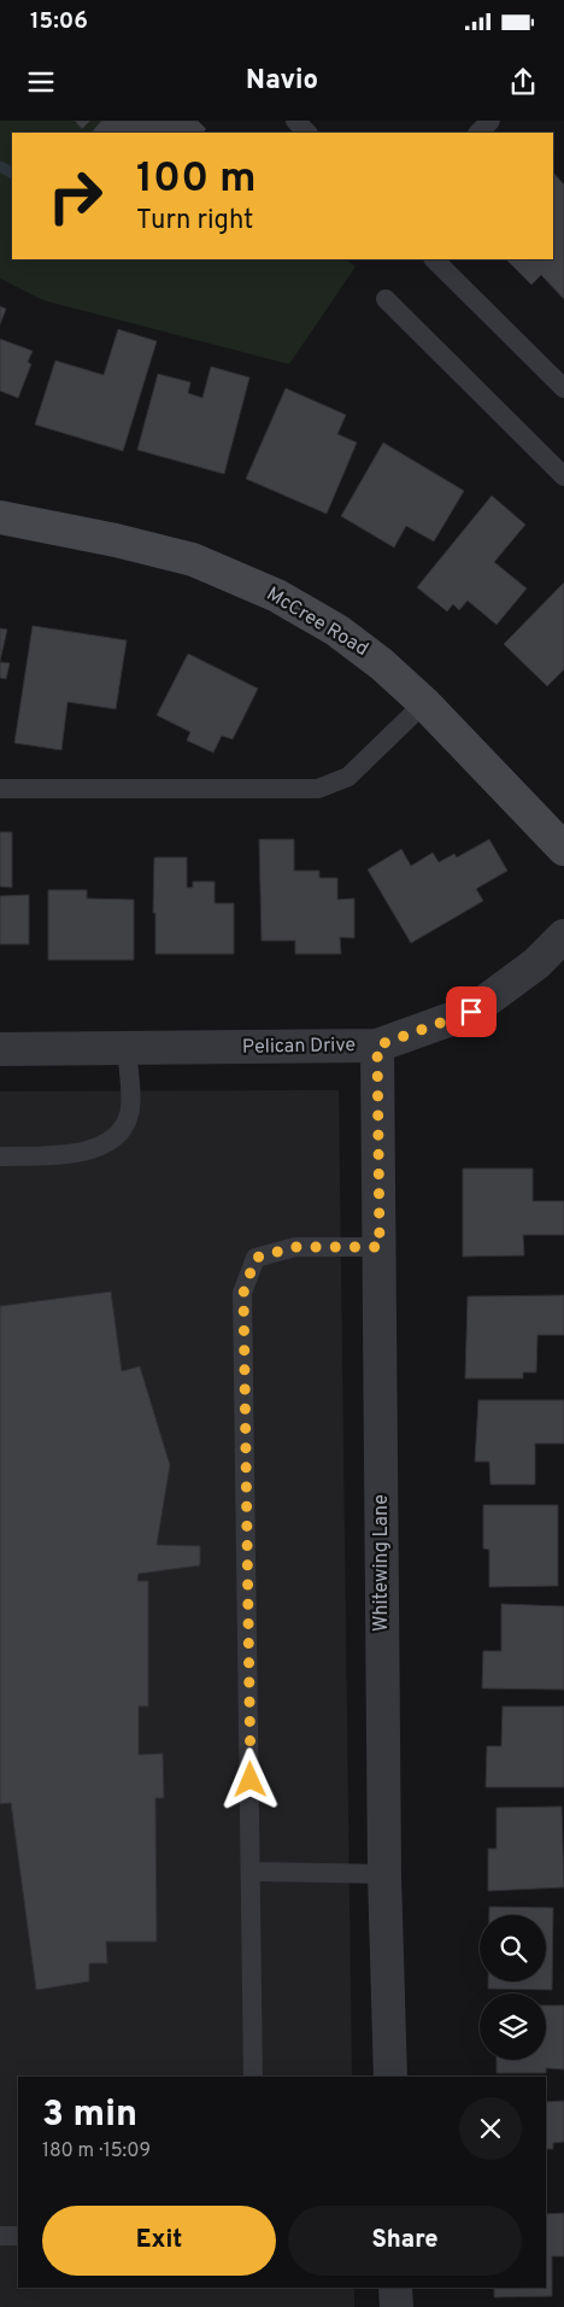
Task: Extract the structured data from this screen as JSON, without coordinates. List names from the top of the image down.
{
  "streets": {
    "street": ["McCree Road", "Pelican Drive", "Whitewing Lane"]
  },
  "crossings": [
    ["Pelican Drive", "Whitewing Lane"]
  ],
  "page": {
    "status": "15:06",
    "header": "Navio",
    "turn": ["100 m", "Turn right"],
    "heading": ["3 min", "180 m · 15:09"],
    "buttons": ["Exit", "Share"]
  }
}
